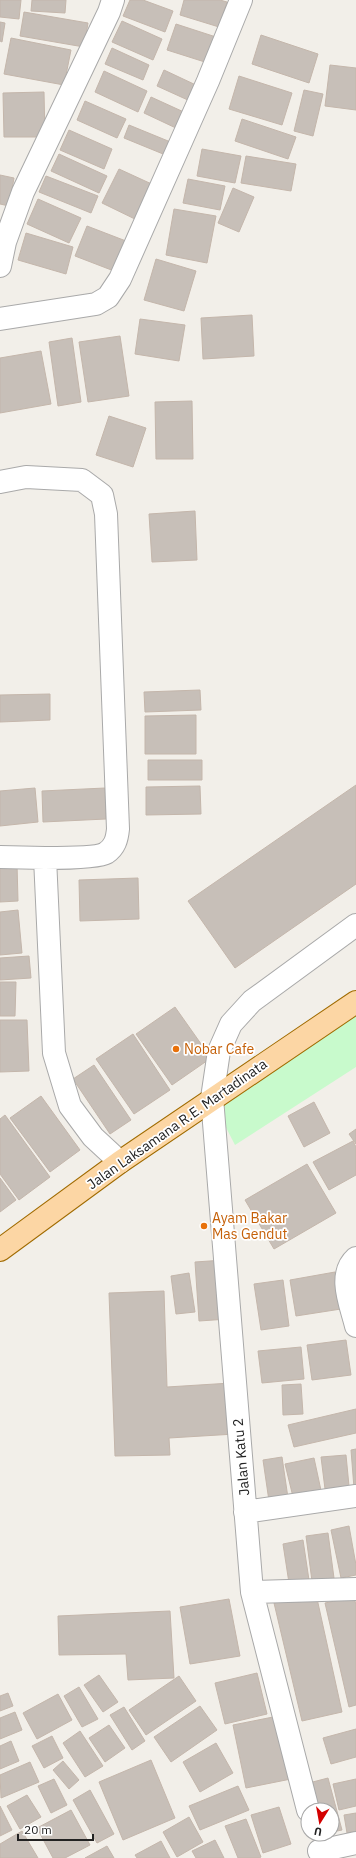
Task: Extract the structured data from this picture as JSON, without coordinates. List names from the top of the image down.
{
  "streets": {
    "main road": ["Jalan Laksamana R.E. Martadinata"],
    "street": ["Jalan Katu 2"]
  },
  "crossings": [
    ["Jalan Laksamana R.E. Martadinata", "Jalan Katu 2"]
  ],
  "places": ["Nobar Cafe", "Ayam Bakar Mas Gendut"],
  "scale_bar": "20 m",
  "north": "bottom"
}
